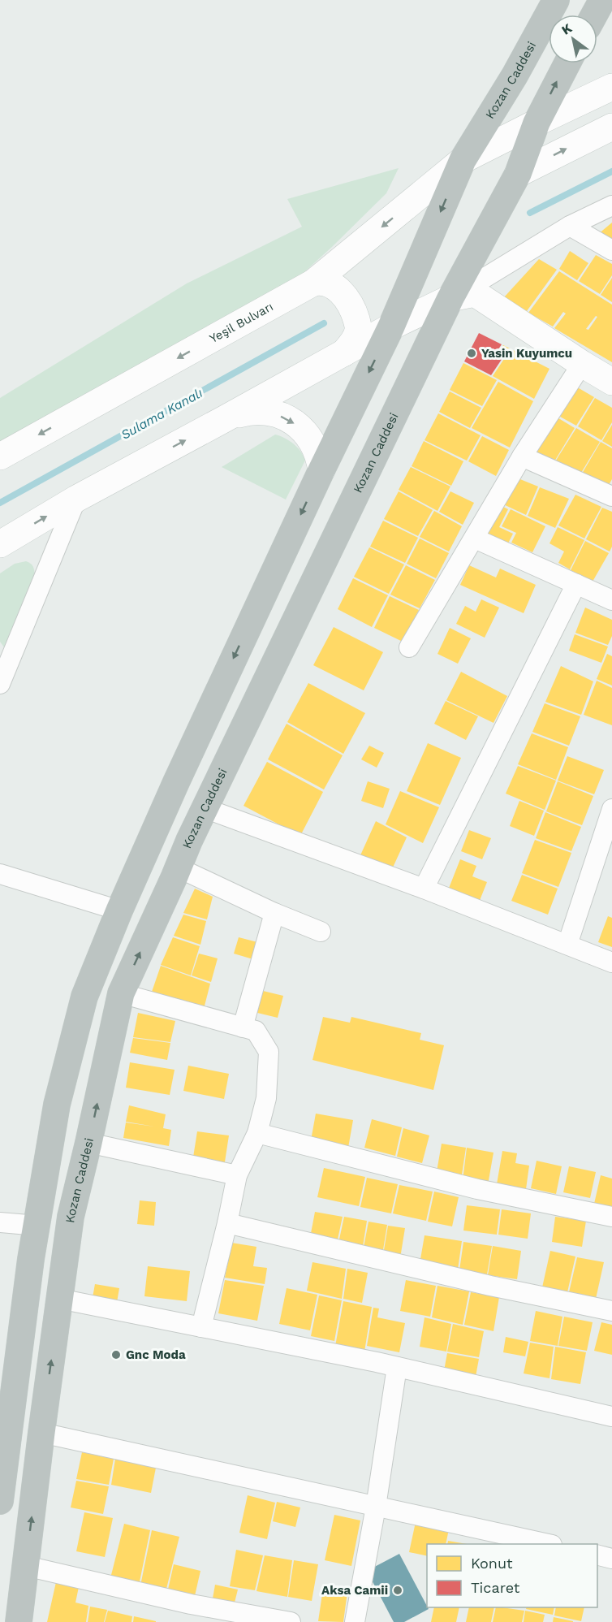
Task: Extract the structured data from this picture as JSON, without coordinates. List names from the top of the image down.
{
  "streets": {
    "highway": ["Kozan Caddesi"],
    "main road": ["Yeşil Bulvarı"]
  },
  "crossings": [
    ["Kozan Caddesi", "Yeşil Bulvarı"]
  ],
  "water": ["Sulama Kanalı"],
  "places": ["Yasin Kuyumcu", "Gnc Moda", "Aksa Camii"],
  "legend": ["Konut", "Ticaret"],
  "north": "top left"
}
